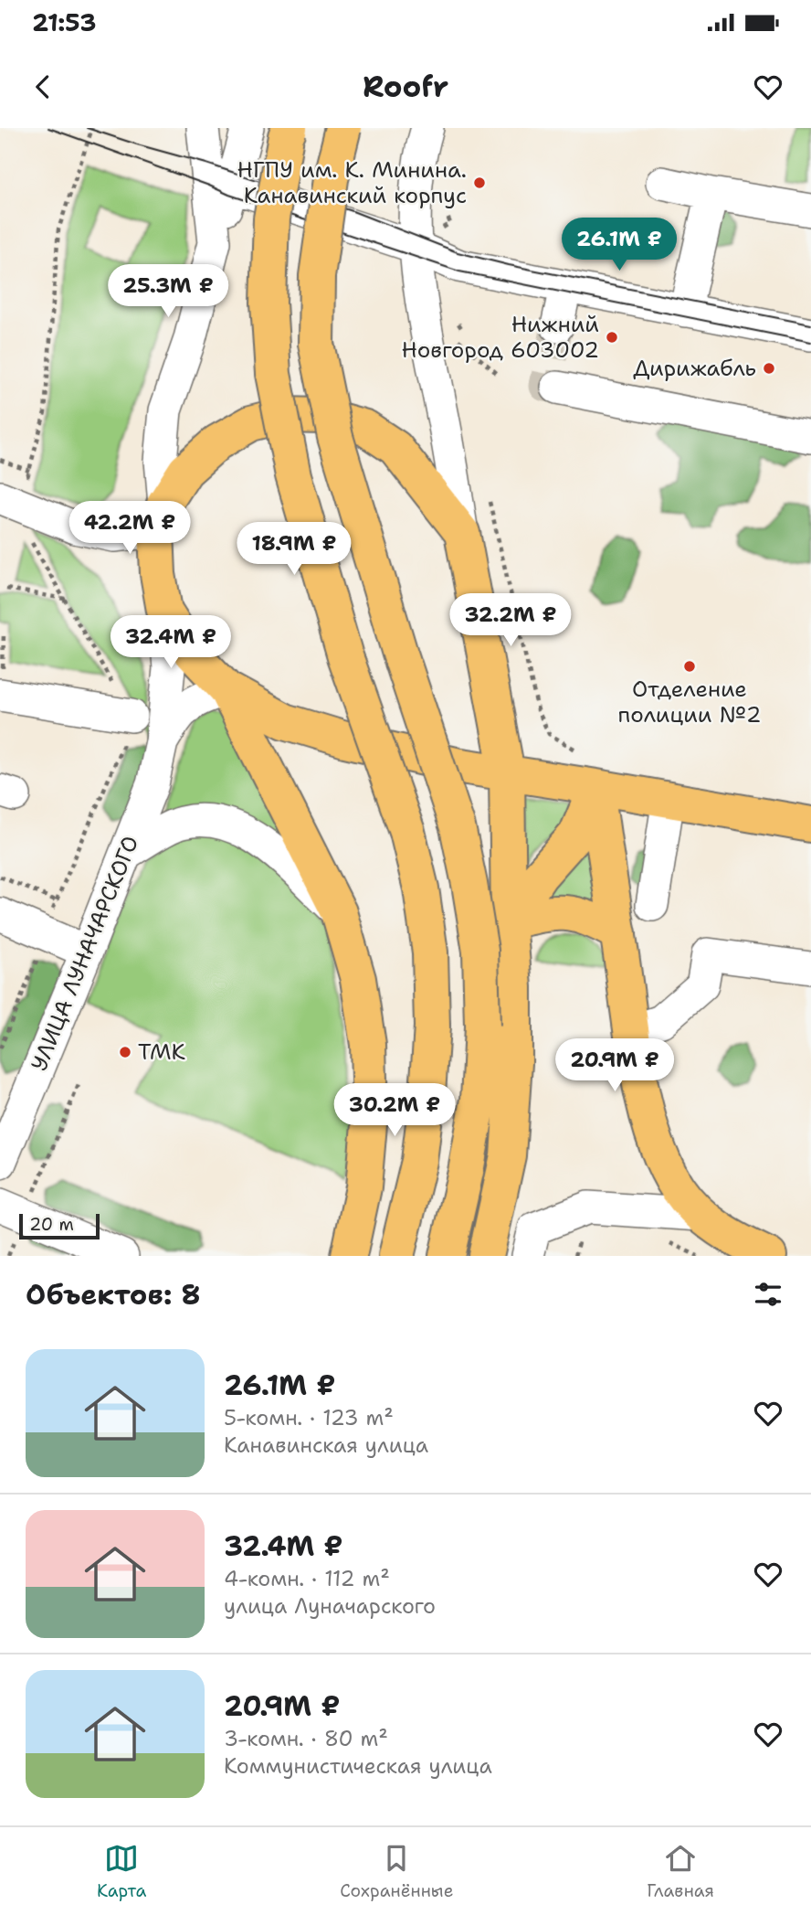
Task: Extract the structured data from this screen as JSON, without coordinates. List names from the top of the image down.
{
  "streets": {
    "street": ["УЛИЦА ЛУНАЧАРСКОГО"]
  },
  "places": [
    "НГПУ им. К. Минина. Канавинский корпус",
    "Нижний Новгород 603002",
    "Дирижабль",
    "Отделение полиции №2",
    "ТМК"
  ],
  "scale_bar": "20 m",
  "page": {
    "status": "21:53",
    "header": "Roofr",
    "price": [
      "26.1M ₽",
      "25.3M ₽",
      "42.2M ₽",
      "18.9M ₽",
      "32.2M ₽",
      "32.4M ₽",
      "20.9M ₽",
      "30.2M ₽"
    ],
    "scale": "20 m",
    "heading": "Объектов: 8",
    "list": [
      {
        "name": "26.1M ₽",
        "note": "5-комн. · 123 m² · Канавинская улица"
      },
      {
        "name": "32.4M ₽",
        "note": "4-комн. · 112 m² · улица Луначарского"
      },
      {
        "name": "20.9M ₽",
        "note": "3-комн. · 80 m² · Коммунистическая улица"
      }
    ],
    "tabs": ["Карта", "Сохранённые", "Главная"]
  }
}
